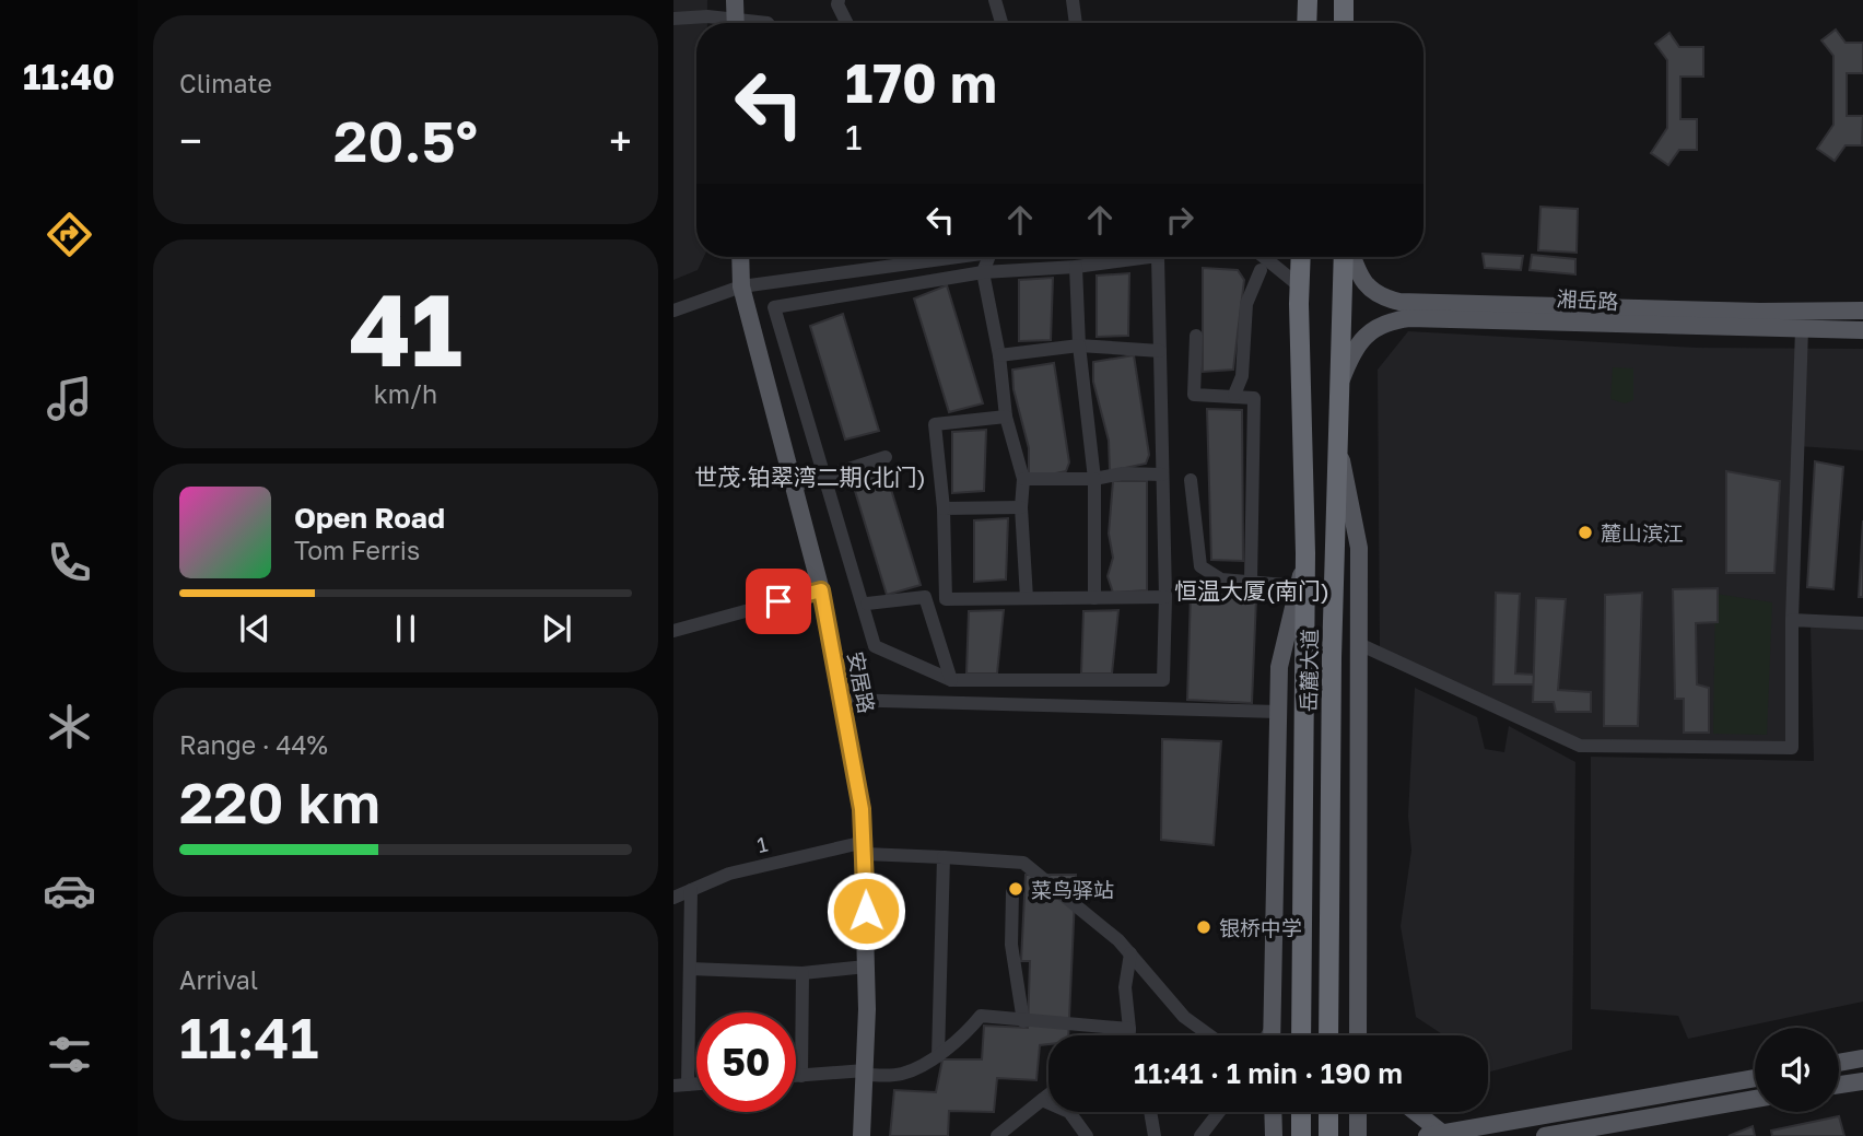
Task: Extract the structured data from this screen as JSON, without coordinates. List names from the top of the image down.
{
  "streets": {
    "highway": ["岳麓大道"],
    "main road": ["湘岳路", "安居路"],
    "street": ["1"]
  },
  "crossings": [
    ["湘岳路", "岳麓大道"],
    ["安居路", "1"]
  ],
  "districts": ["世茂·铂翠湾二期(北门)", "恒温大厦(南门)"],
  "places": ["麓山滨江", "菜鸟驿站", "银桥中学"],
  "page": {
    "tabs": "11:40",
    "tile": [
      "Climate",
      ["41", "km/h"],
      ["Range · 44%", "220 km"],
      ["Arrival", "11:41"]
    ],
    "turn": ["170 m", "1"],
    "heat": ["−", "20.5°", "+"],
    "song": ["Open Road", "Tom Ferris"],
    "limit": "50",
    "trip": "11:41 · 1 min · 190 m"
  }
}
